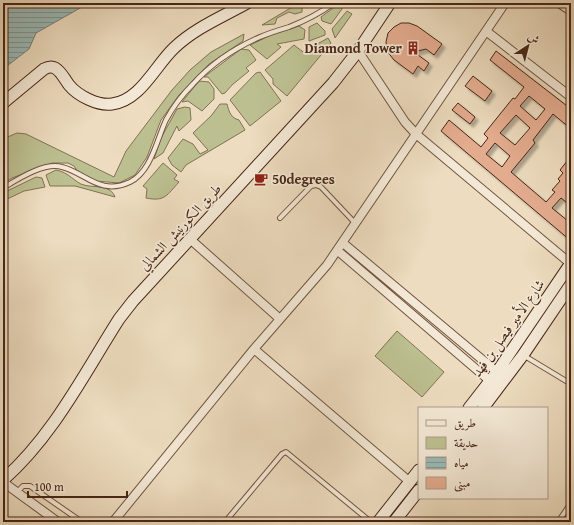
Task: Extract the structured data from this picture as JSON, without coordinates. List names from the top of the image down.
{
  "streets": {
    "main road": ["طريق الكورنيش الشمالي", "شارع الأمير فيصل بن فهد"]
  },
  "places": {
    "building": ["Diamond Tower"],
    "cafe": ["50degrees"]
  },
  "legend": [
    "طريق",
    "حديقة",
    "مياه",
    "مبنى"
  ],
  "scale_bar": "100 m",
  "north": "top right"
}
